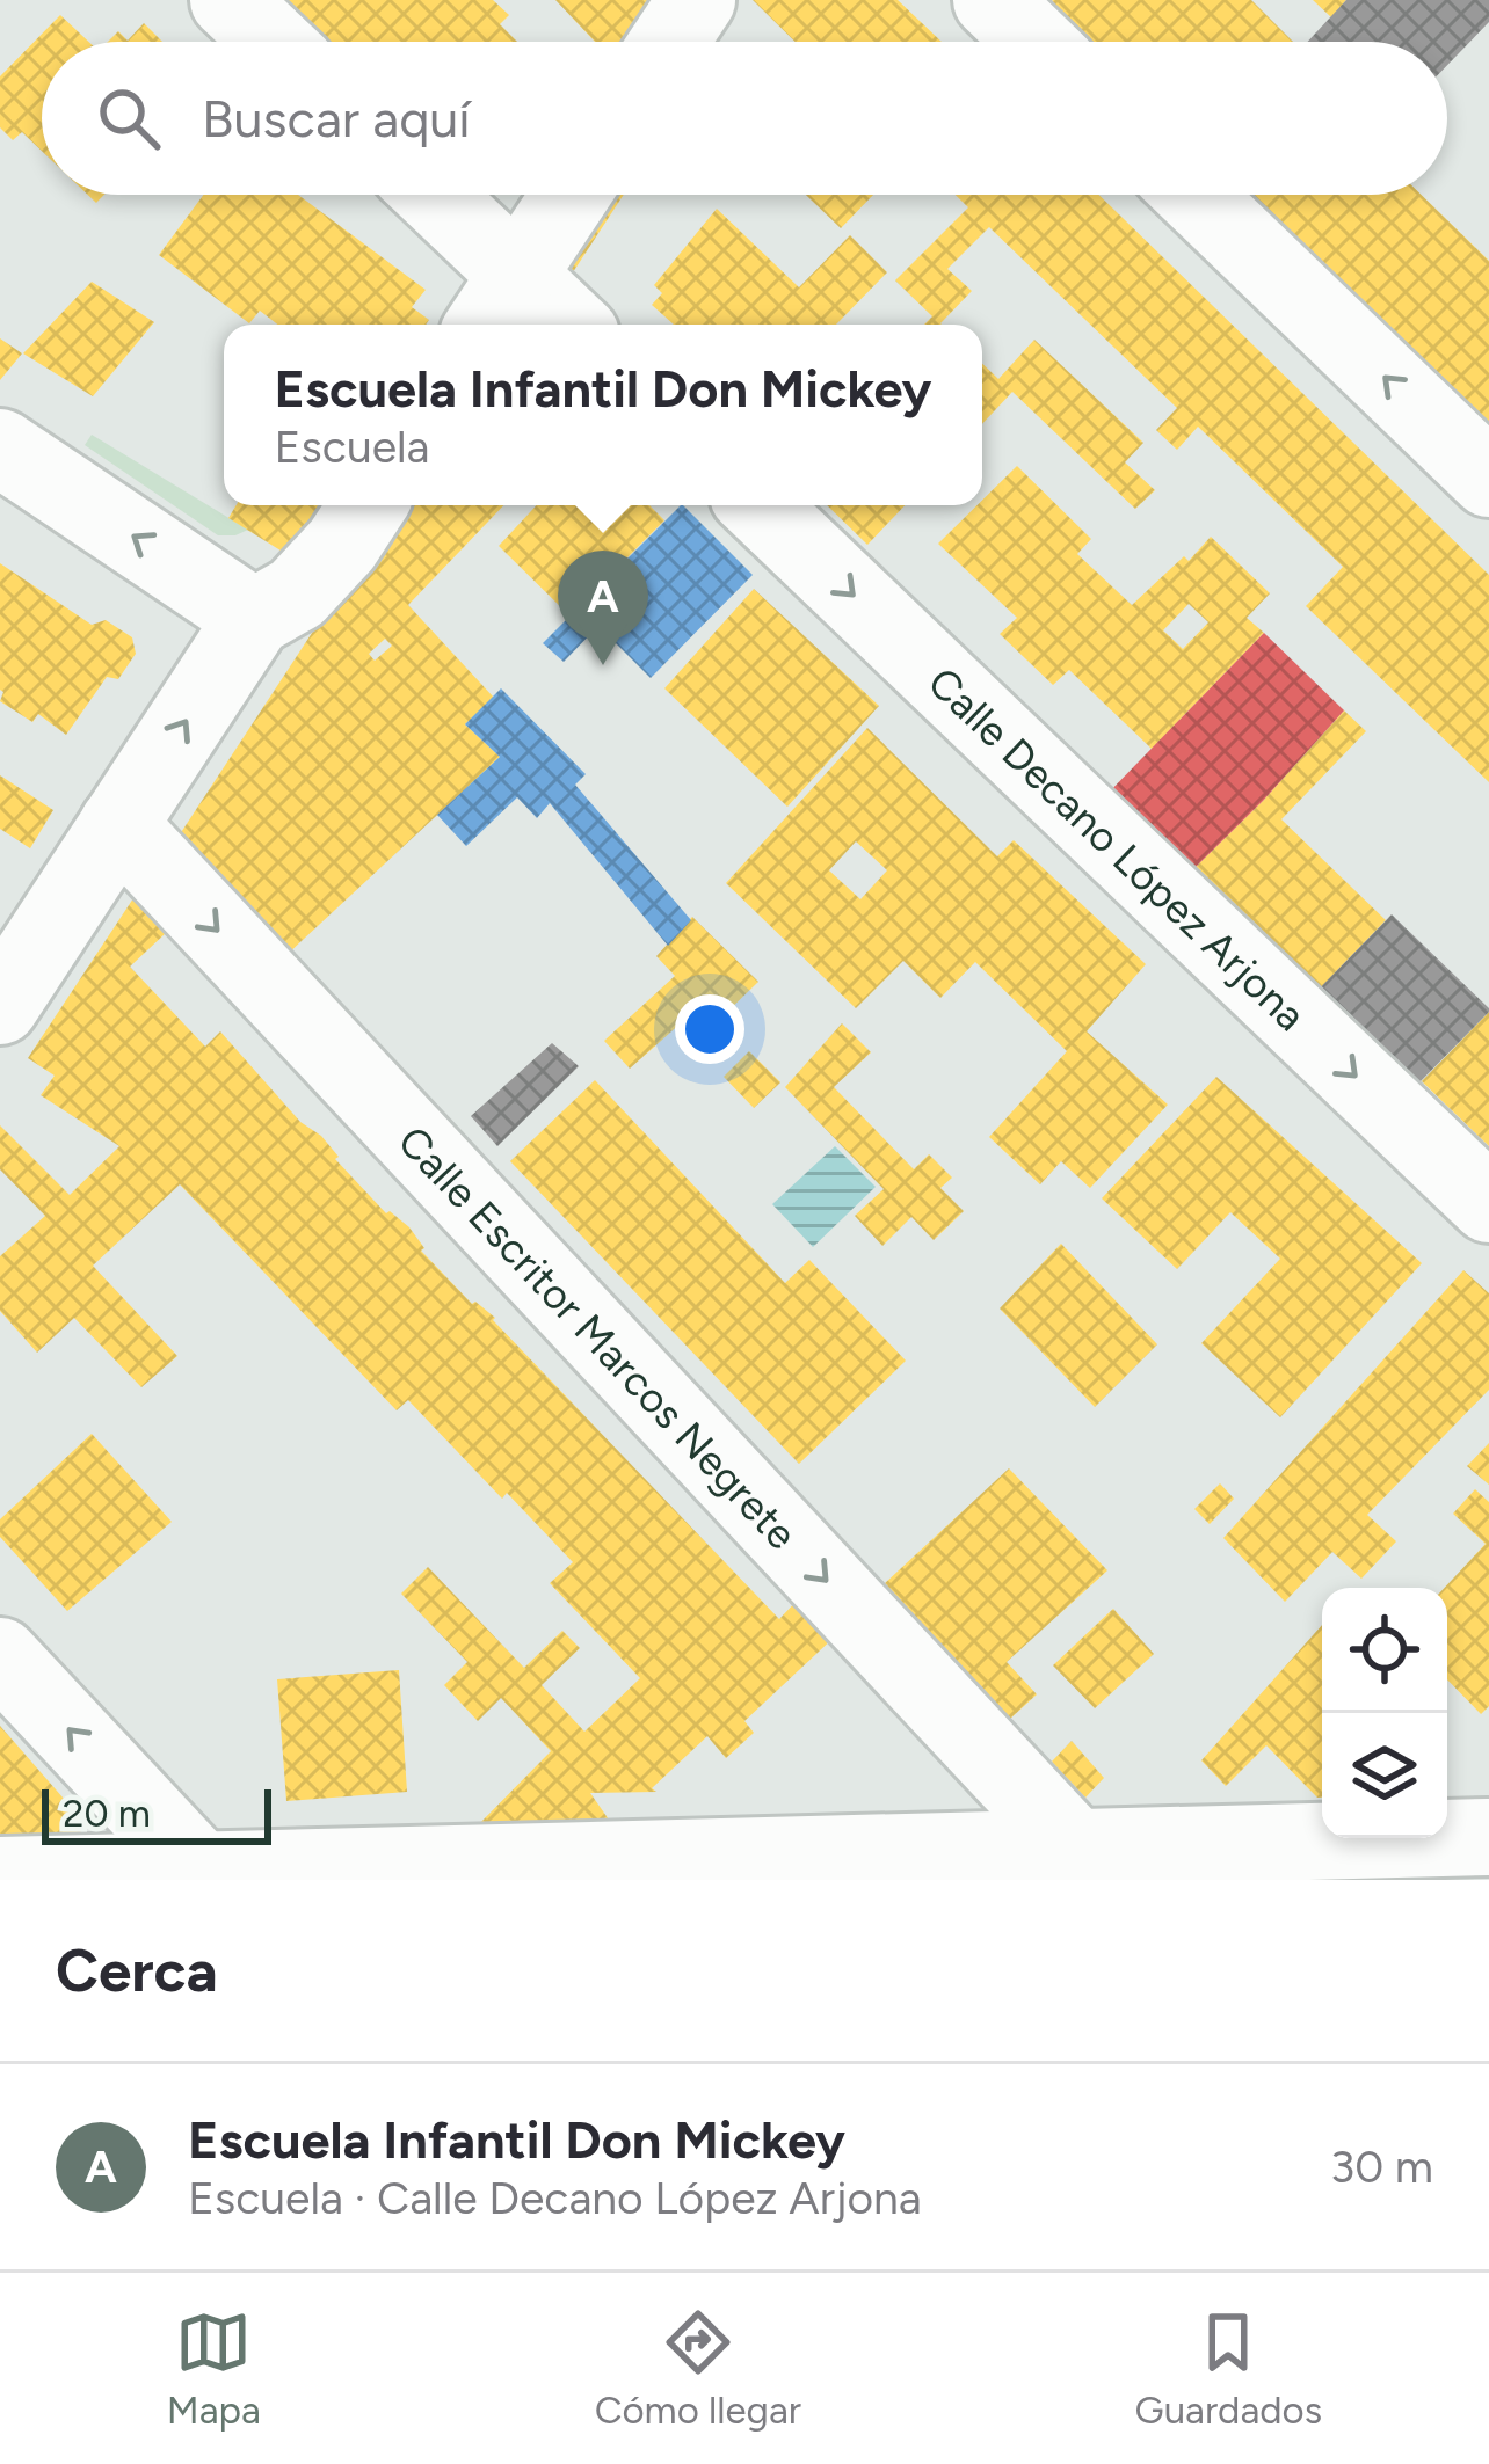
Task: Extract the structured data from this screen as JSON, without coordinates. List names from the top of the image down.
{
  "streets": {
    "street": ["Calle Decano López Arjona", "Calle Escritor Marcos Negrete"]
  },
  "one_way": ["Calle Escritor Marcos Negrete"],
  "scale_bar": "20 m",
  "page": {
    "search": "Buscar aquí",
    "popup": ["Escuela Infantil Don Mickey", "Escuela"],
    "pins": "A",
    "scale": "20 m",
    "heading": "Cerca",
    "list": [
      {
        "mark": "A",
        "name": "Escuela Infantil Don Mickey",
        "note": "Escuela · Calle Decano López Arjona",
        "value": "30 m"
      }
    ],
    "nav": ["Mapa", "Cómo llegar", "Guardados"]
  }
}
